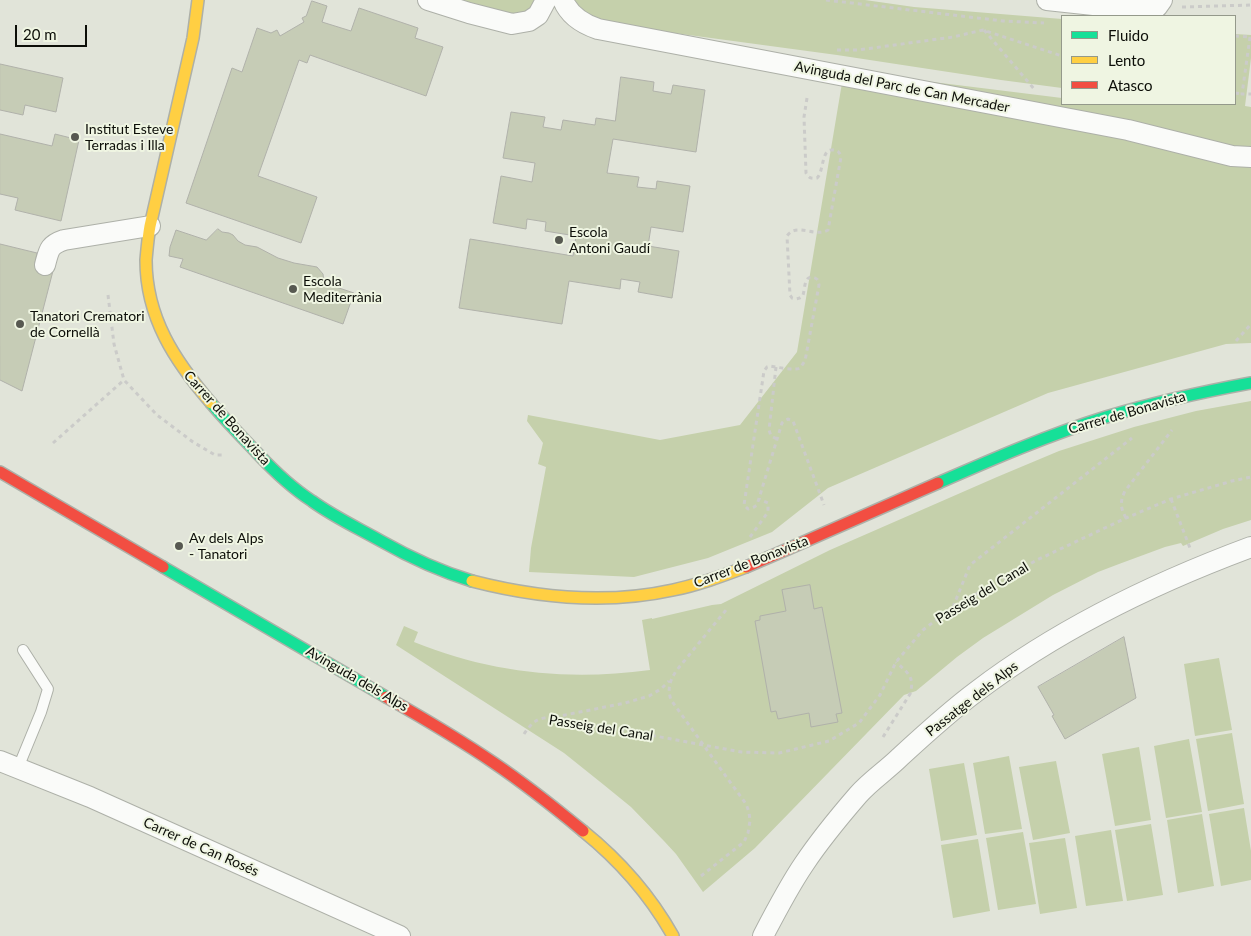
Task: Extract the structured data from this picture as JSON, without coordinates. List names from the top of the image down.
{
  "streets": {
    "street": [
      "Avinguda del Parc de Can Mercader",
      "Carrer de Bonavista",
      "Avinguda dels Alps",
      "Passatge dels Alps",
      "Carrer de Can Rosés"
    ],
    "path": ["Passeig del Canal"]
  },
  "places": [
    "Institut Esteve Terradas i Illa",
    "Escola Antoni Gaudí",
    "Escola Mediterrània",
    "Tanatori Crematori de Cornellà",
    "Av dels Alps - Tanatori"
  ],
  "legend": ["Fluido", "Lento", "Atasco"],
  "scale_bar": "20 m"
}
